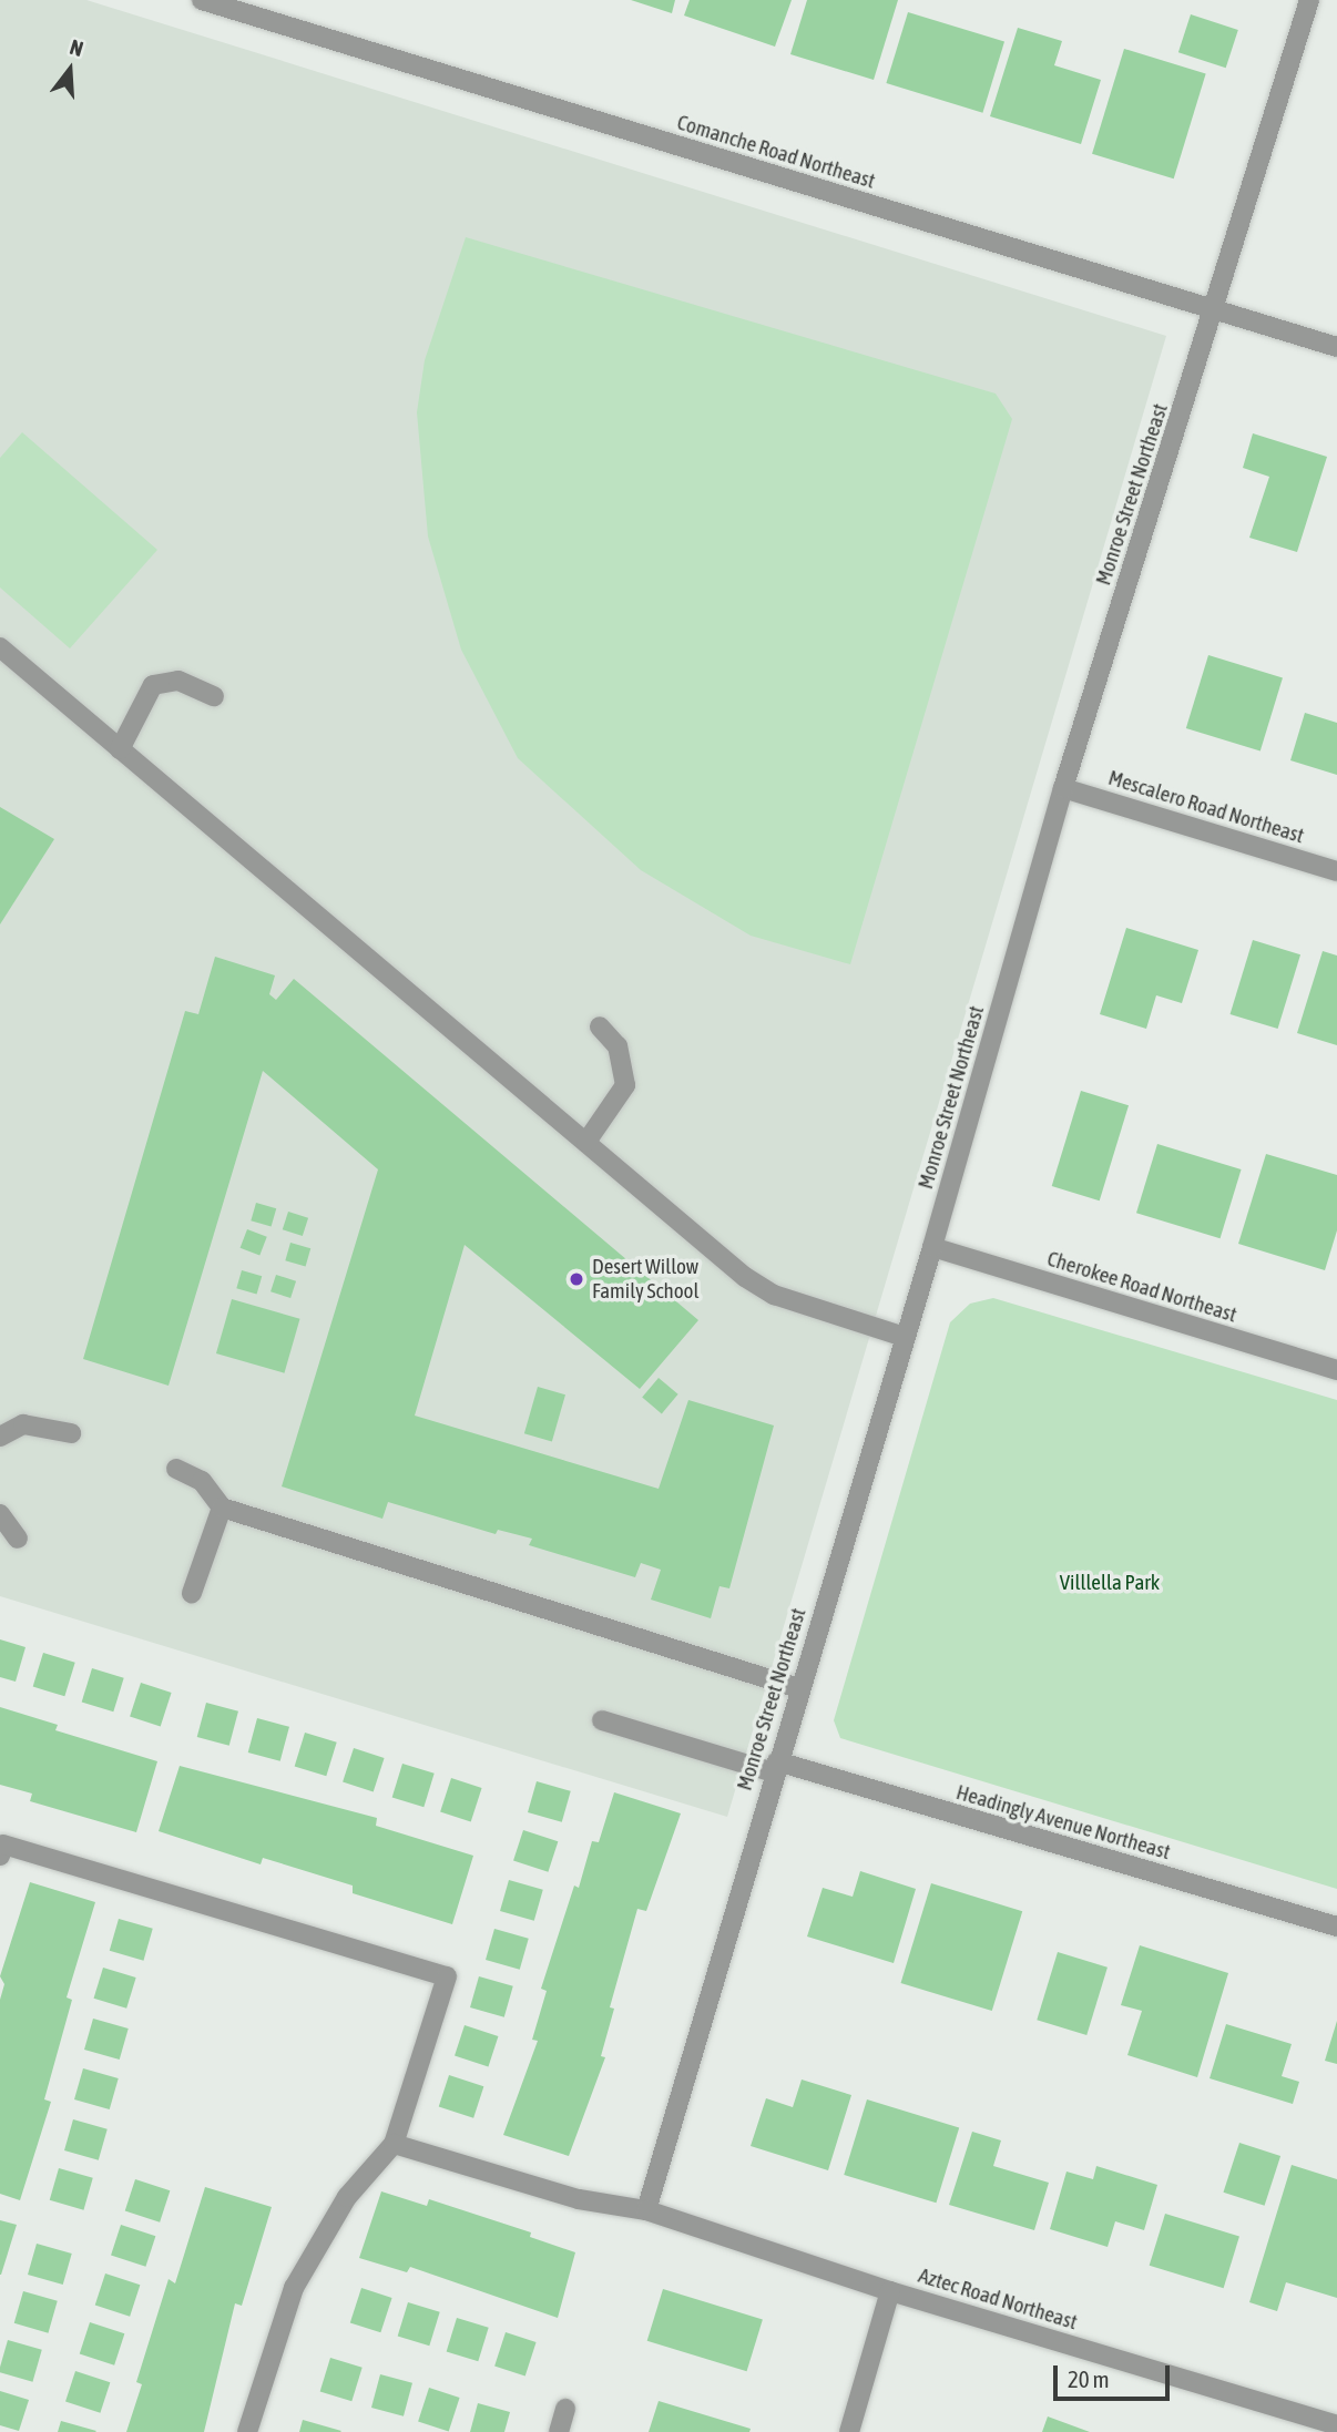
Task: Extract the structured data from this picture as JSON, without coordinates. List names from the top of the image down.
{
  "streets": {
    "street": [
      "Comanche Road Northeast",
      "Monroe Street Northeast",
      "Mescalero Road Northeast",
      "Cherokee Road Northeast",
      "Headingly Avenue Northeast",
      "Aztec Road Northeast"
    ]
  },
  "crossings": [
    ["Comanche Road Northeast", "Monroe Street Northeast"],
    ["Monroe Street Northeast", "Mescalero Road Northeast"],
    ["Monroe Street Northeast", "Cherokee Road Northeast"],
    ["Monroe Street Northeast", "Headingly Avenue Northeast"],
    ["Monroe Street Northeast", "Aztec Road Northeast"]
  ],
  "parks": ["Villlella Park"],
  "places": ["Desert Willow Family School"],
  "scale_bar": "20 m",
  "north": "top"
}
